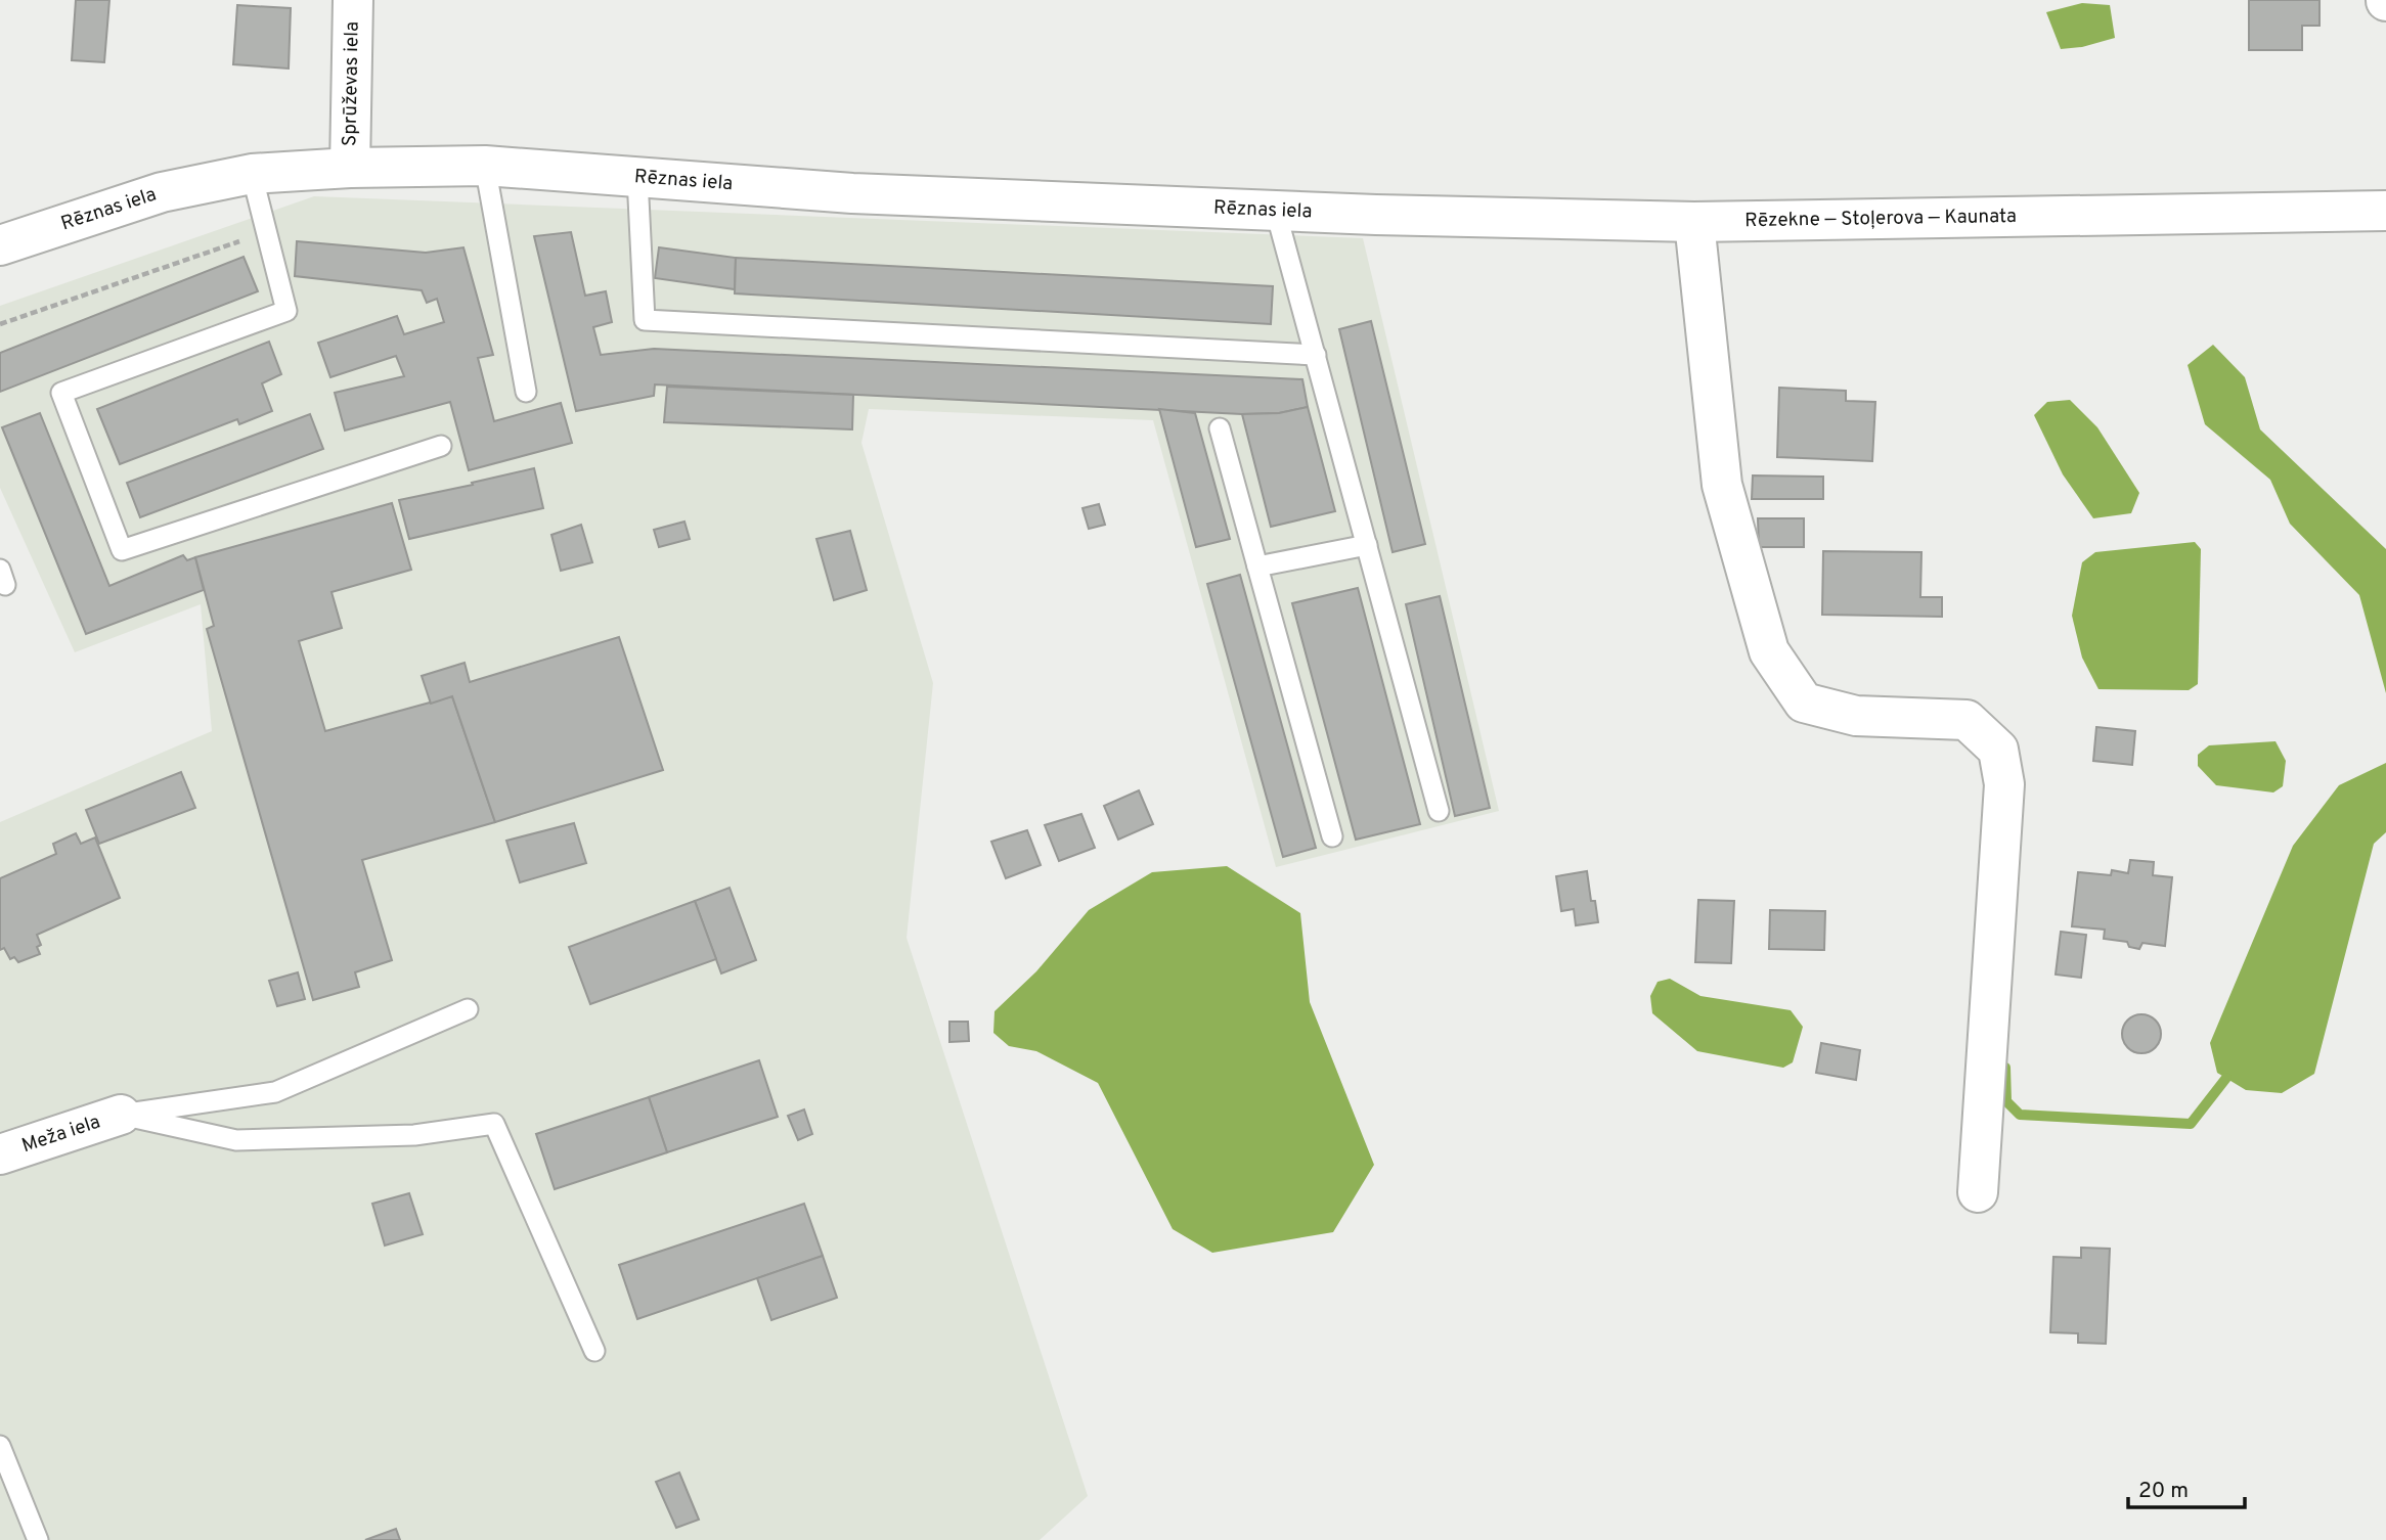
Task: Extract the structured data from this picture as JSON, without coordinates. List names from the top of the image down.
{
  "streets": {
    "main road": [
      "Sprūževas iela",
      "Rēznas iela",
      "Rēzekne — Stoļerova — Kaunata",
      "Meža iela"
    ]
  },
  "crossings": [
    ["Sprūževas iela", "Rēznas iela"],
    ["Rēznas iela", "Rēzekne — Stoļerova — Kaunata"]
  ],
  "scale_bar": "20 m"
}
